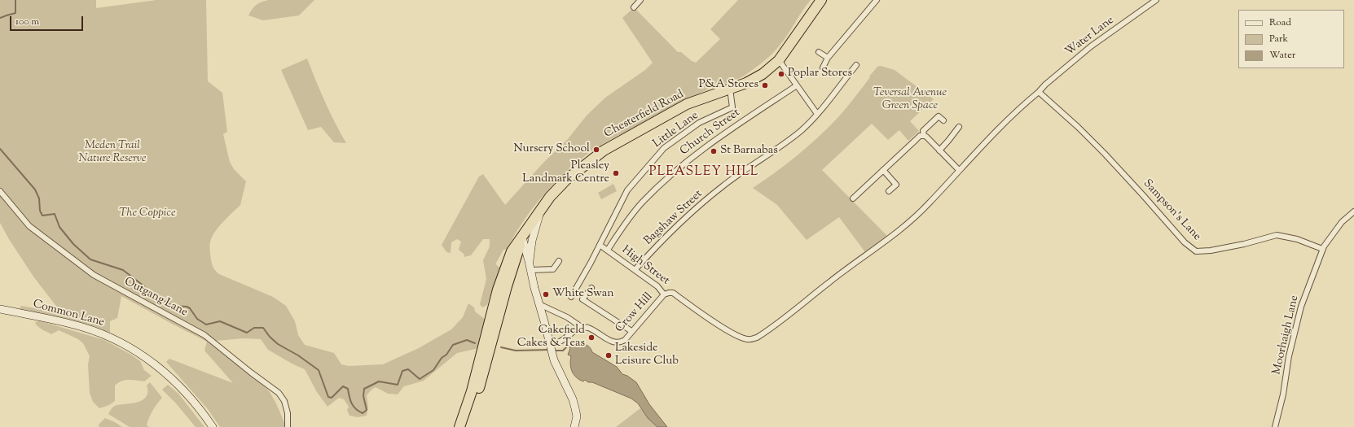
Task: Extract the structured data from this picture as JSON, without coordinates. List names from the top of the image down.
{
  "streets": {
    "highway": ["Chesterfield Road"],
    "street": [
      "Water Lane",
      "Little Lane",
      "Church Street",
      "Sampson's Lane",
      "Bagshaw Street",
      "High Street",
      "Outgang Lane",
      "Crow Hill",
      "Common Lane",
      "Moorhaigh Lane"
    ]
  },
  "crossings": [
    ["Water Lane", "Sampson's Lane"],
    ["Water Lane", "High Street"],
    ["Chesterfield Road", "Little Lane"],
    ["Chesterfield Road", "Crow Hill"],
    ["Little Lane", "High Street"],
    ["Church Street", "High Street"],
    ["Sampson's Lane", "Moorhaigh Lane"],
    ["Bagshaw Street", "High Street"],
    ["High Street", "Crow Hill"]
  ],
  "districts": ["PLEASLEY HILL"],
  "parks": ["Teversal Avenue Green Space", "Meden Trail Nature Reserve", "The Coppice"],
  "places": [
    "Poplar Stores",
    "P&A Stores",
    "Nursery School",
    "St Barnabas",
    "Pleasley Landmark Centre",
    "White Swan",
    "Cakefield Cakes & Teas",
    "Lakeside Leisure Club"
  ],
  "legend": ["Road", "Park", "Water"],
  "scale_bar": "100 m"
}
